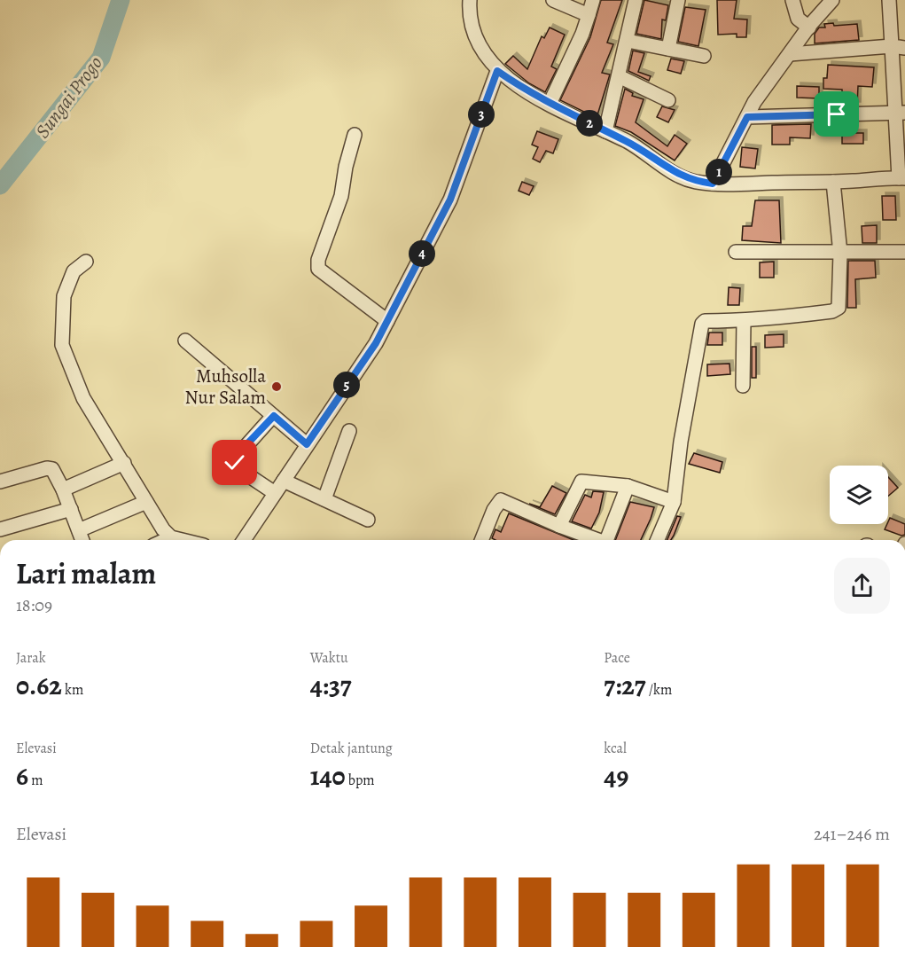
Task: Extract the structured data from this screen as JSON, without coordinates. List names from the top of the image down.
{
  "water": ["Sungai Progo"],
  "places": ["Muhsolla Nur Salam"],
  "page": {
    "pins": [
      "3",
      "2",
      "1",
      "4",
      "5"
    ],
    "heading": ["Lari malam", "18:09"],
    "stats": [
      ["Jarak", "0.62 km"],
      ["Waktu", "4:37"],
      ["Pace", "7:27 /km"],
      ["Elevasi", "6 m"],
      ["Detak jantung", "140 bpm"],
      ["kcal", "49"]
    ],
    "chart": ["Elevasi", "241–246 m"]
  }
}
